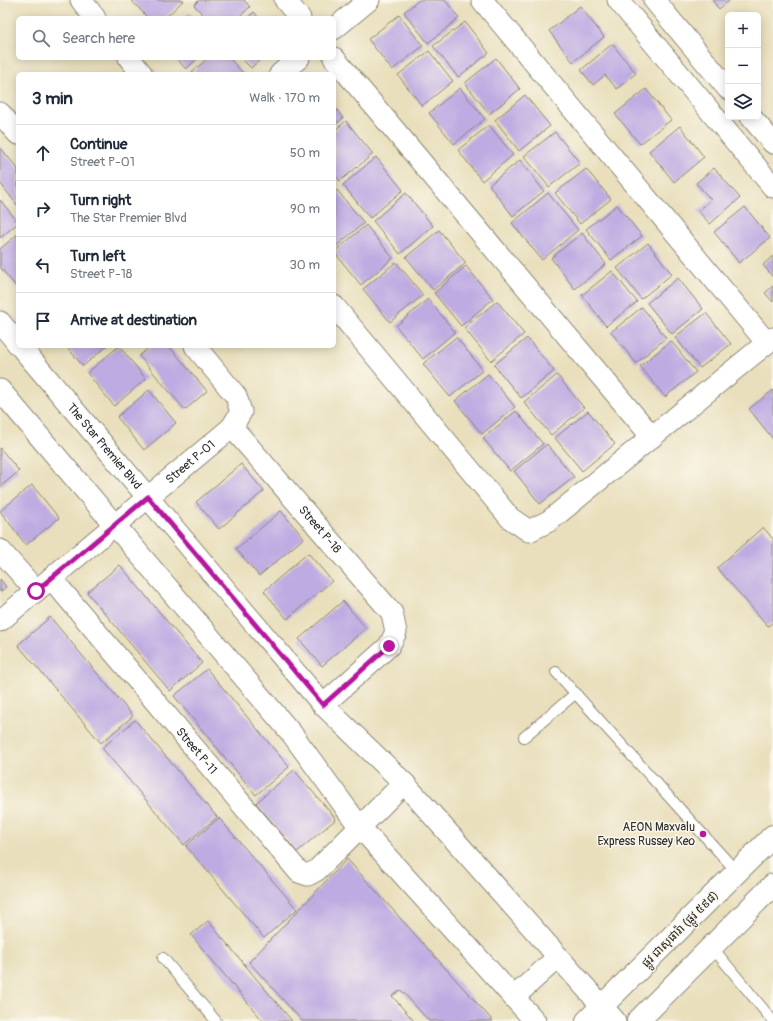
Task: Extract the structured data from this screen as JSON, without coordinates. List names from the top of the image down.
{
  "streets": {
    "main road": ["ផ្លូវ ជាសុផារ៉ា (ផ្លូវ ៥៩៨)"],
    "street": [
      "The Star Premier Blvd",
      "Street P-01",
      "Street P-18",
      "Street P-11"
    ]
  },
  "crossings": [
    ["The Star Premier Blvd", "Street P-01"],
    ["The Star Premier Blvd", "Street P-18"],
    ["The Star Premier Blvd", "ផ្លូវ ជាសុផារ៉ា (ផ្លូវ ៥៩៨)"],
    ["Street P-01", "Street P-18"],
    ["Street P-01", "Street P-11"]
  ],
  "places": ["AEON Maxvalu Express Russey Keo"],
  "page": {
    "map_buttons": ["+", "−"],
    "search": "Search here",
    "heading": ["3 min", "Walk · 170 m"],
    "list": [
      ["Continue", "Street P-01", "50 m"],
      ["Turn right", "The Star Premier Blvd", "90 m"],
      ["Turn left", "Street P-18", "30 m"],
      "Arrive at destination"
    ]
  }
}
